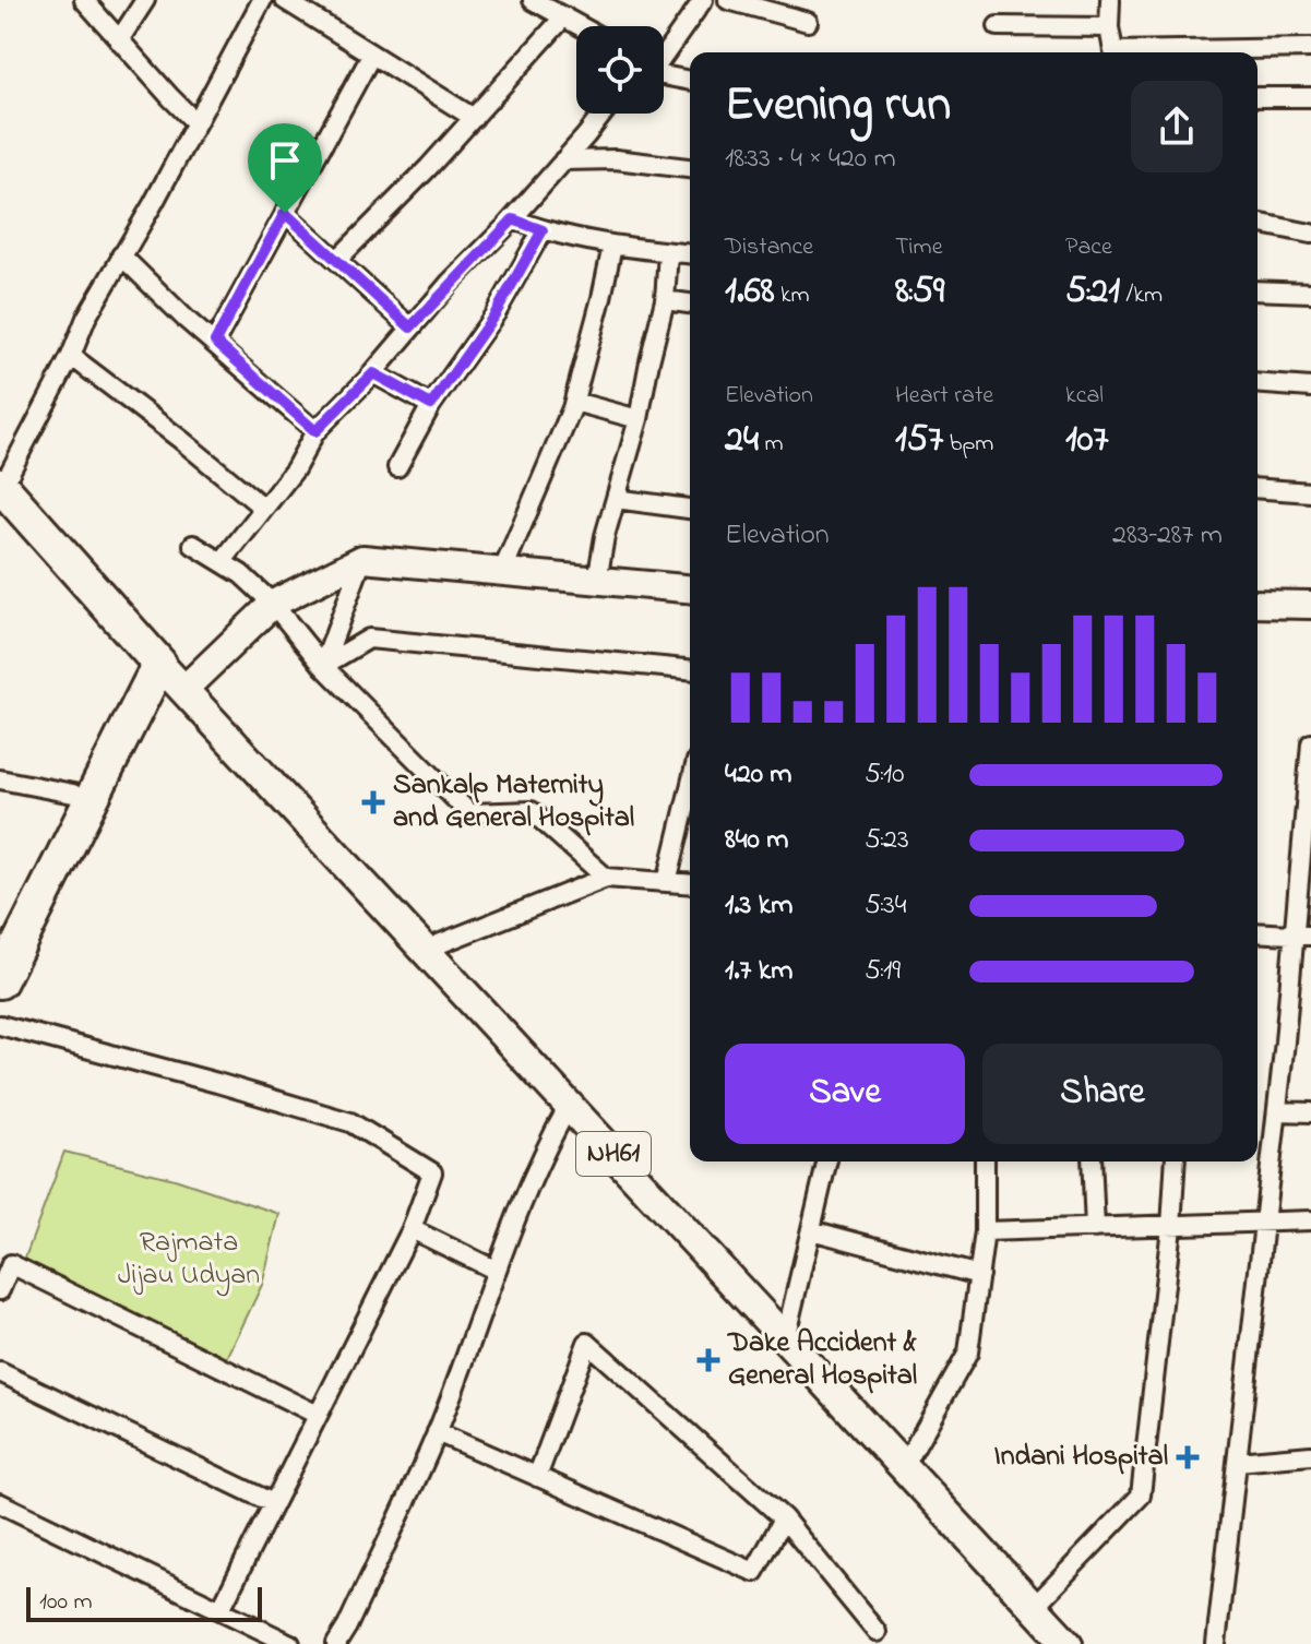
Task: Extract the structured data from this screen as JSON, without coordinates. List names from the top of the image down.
{
  "streets": {
    "highway": ["NH61"]
  },
  "parks": ["Rajmata Jijau Udyan"],
  "places": {
    "health": ["Sankalp Maternity and General Hospital", "Dake Accident & General Hospital", "Indani Hospital"]
  },
  "scale_bar": "100 m",
  "page": {
    "heading": ["Evening run", "18:33 · 4 × 420 m"],
    "stats": [
      ["Distance", "1.68 km"],
      ["Time", "8:59"],
      ["Pace", "5:21 /km"],
      ["Elevation", "24 m"],
      ["Heart rate", "157 bpm"],
      ["kcal", "107"]
    ],
    "chart": ["Elevation", "283–287 m"],
    "list": [
      {
        "name": "420 m",
        "note": "5:10"
      },
      {
        "name": "840 m",
        "note": "5:23"
      },
      {
        "name": "1.3 km",
        "note": "5:34"
      },
      {
        "name": "1.7 km",
        "note": "5:19"
      }
    ],
    "buttons": ["Save", "Share"],
    "scale": "100 m"
  }
}
